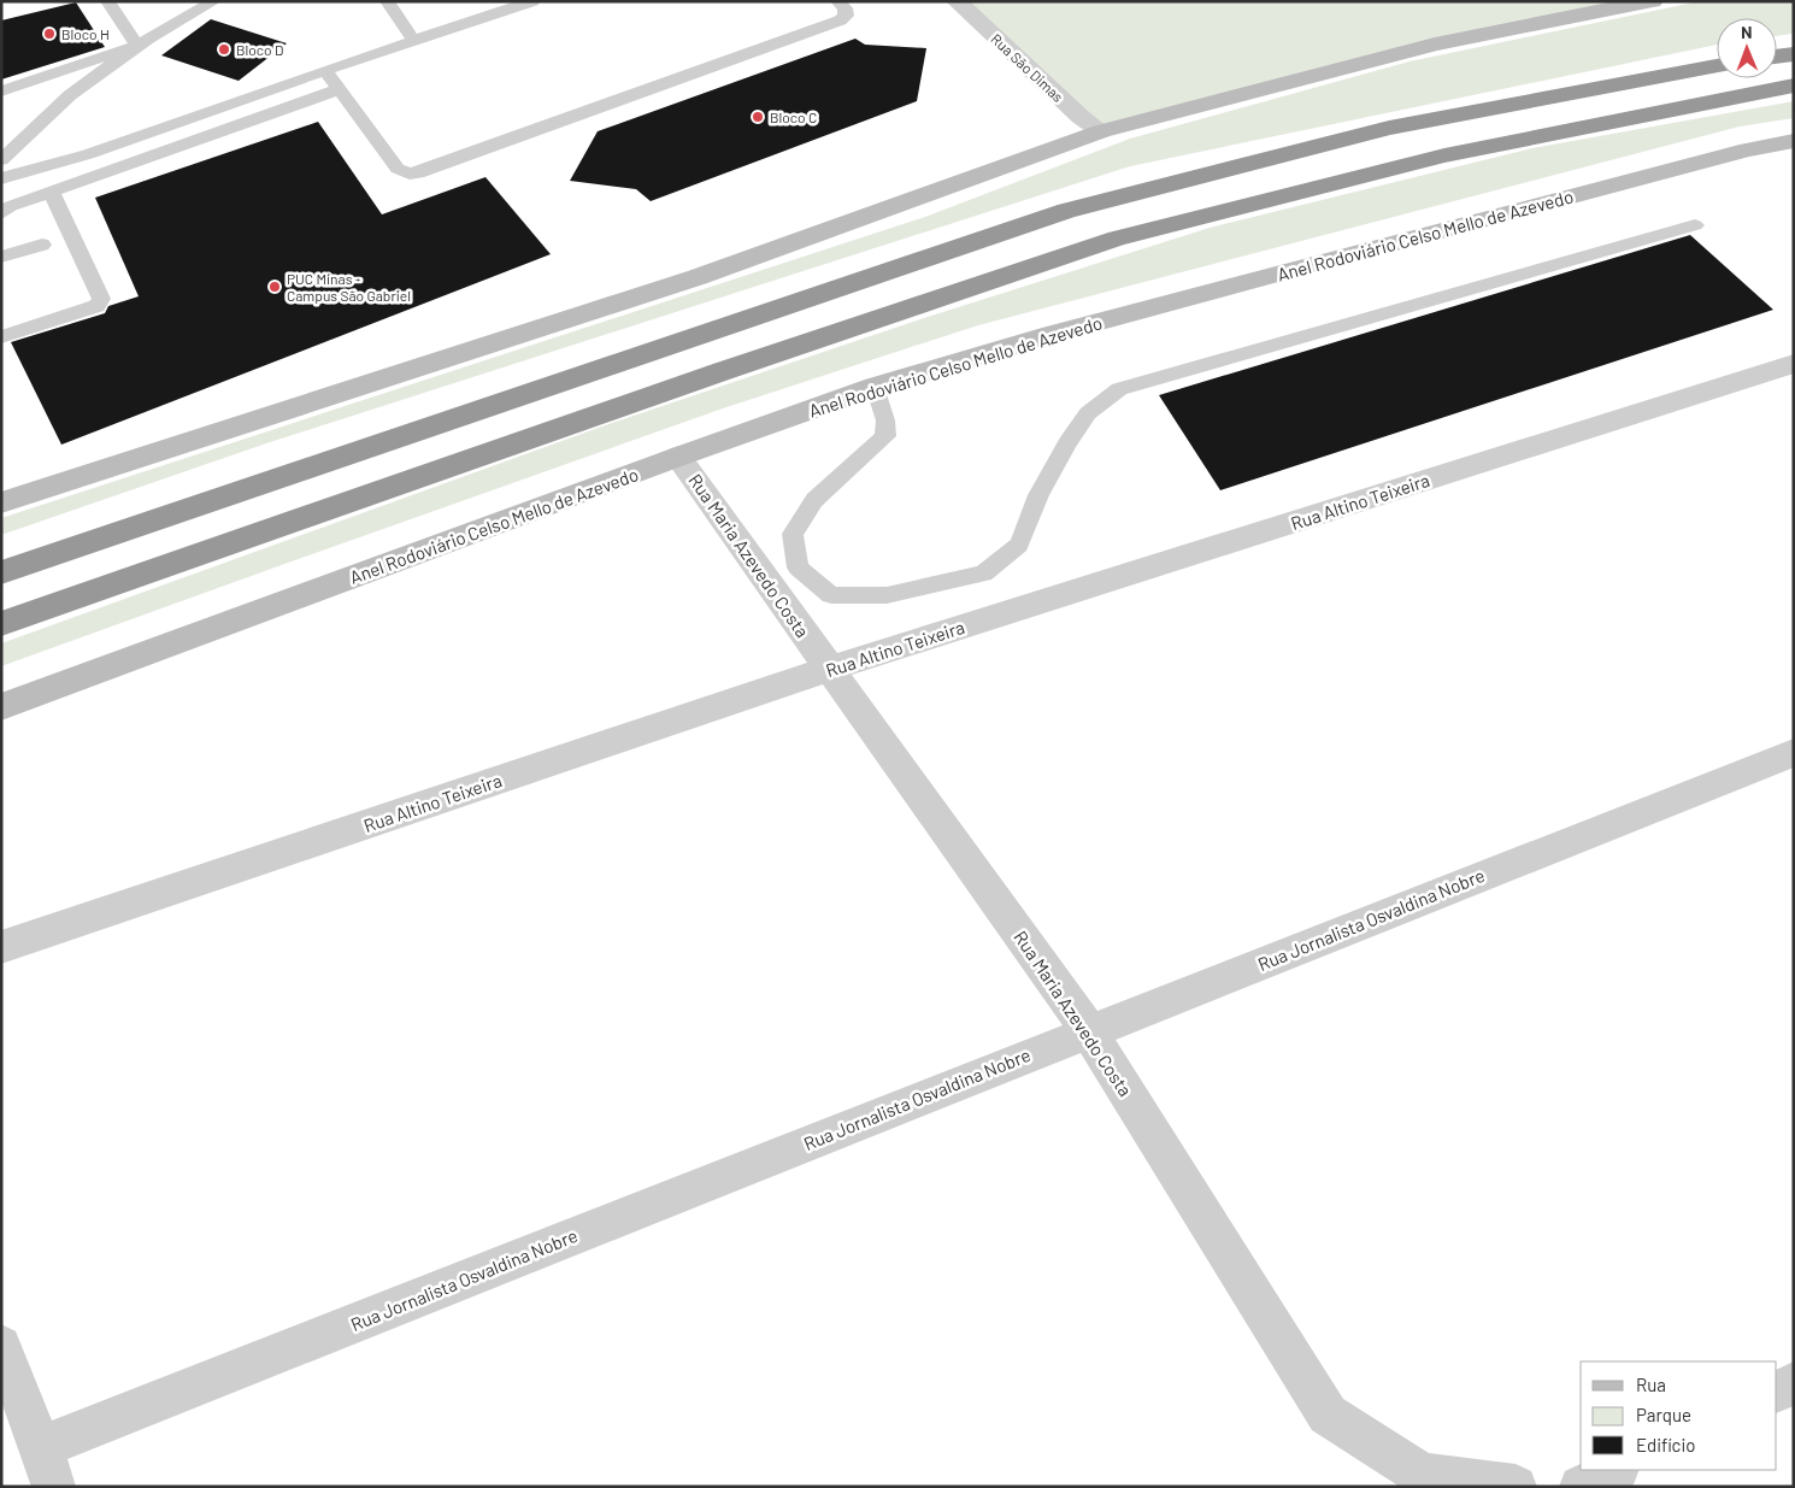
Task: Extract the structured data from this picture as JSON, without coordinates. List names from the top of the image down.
{
  "streets": {
    "main road": ["Anel Rodoviário Celso Mello de Azevedo"],
    "street": [
      "Rua São Dimas",
      "Rua Altino Teixeira",
      "Rua Maria Azevedo Costa",
      "Rua Jornalista Osvaldina Nobre"
    ]
  },
  "crossings": [
    ["Anel Rodoviário Celso Mello de Azevedo", "Rua Maria Azevedo Costa"],
    ["Rua Altino Teixeira", "Rua Maria Azevedo Costa"],
    ["Rua Maria Azevedo Costa", "Rua Jornalista Osvaldina Nobre"]
  ],
  "places": [
    "Bloco H",
    "Bloco D",
    "Bloco C",
    "PUC Minas - Campus São Gabriel"
  ],
  "legend": ["Rua", "Parque", "Edifício"],
  "north": "top"
}
